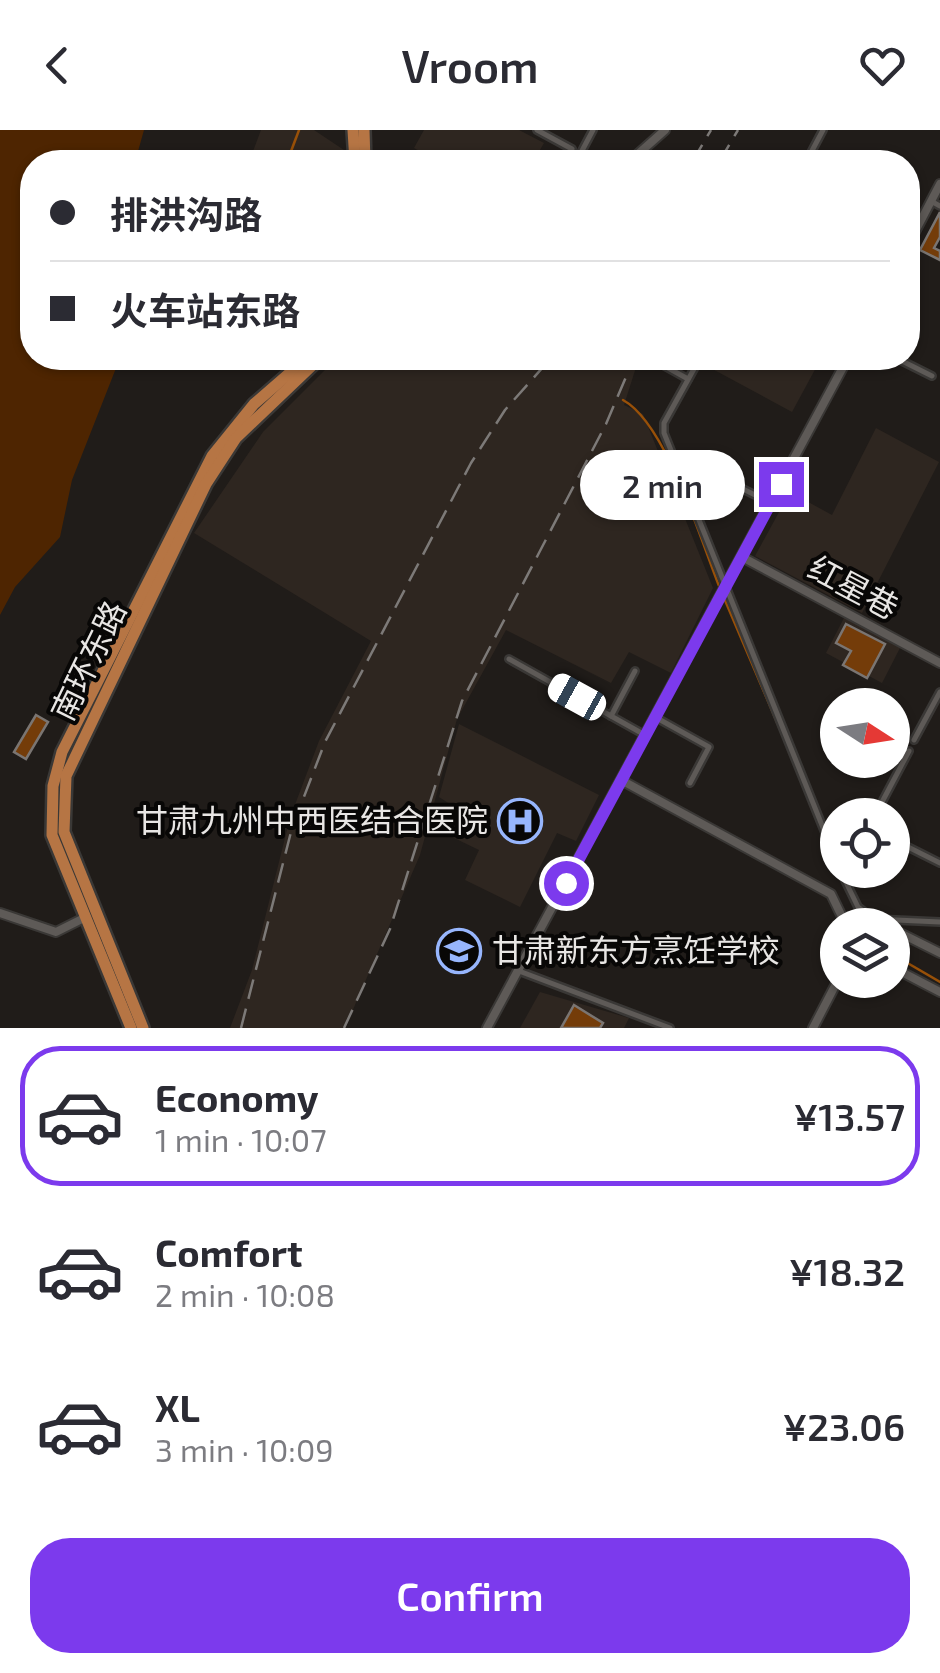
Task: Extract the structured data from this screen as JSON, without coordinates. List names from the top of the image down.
{
  "streets": {
    "highway": ["南环东路"],
    "main road": ["红星巷"]
  },
  "places": {
    "hospital": ["甘肃九州中西医结合医院"],
    "school or university": ["甘肃新东方烹饪学校"]
  },
  "north": "right",
  "page": {
    "header": "Vroom",
    "banner": ["排洪沟路", "火车站东路"],
    "bubble": "2 min",
    "list": [
      {
        "name": "Economy",
        "note": "1 min · 10:07",
        "value": "¥13.57"
      },
      {
        "name": "Comfort",
        "note": "2 min · 10:08",
        "value": "¥18.32"
      },
      {
        "name": "XL",
        "note": "3 min · 10:09",
        "value": "¥23.06"
      }
    ],
    "buttons": "Confirm"
  }
}
